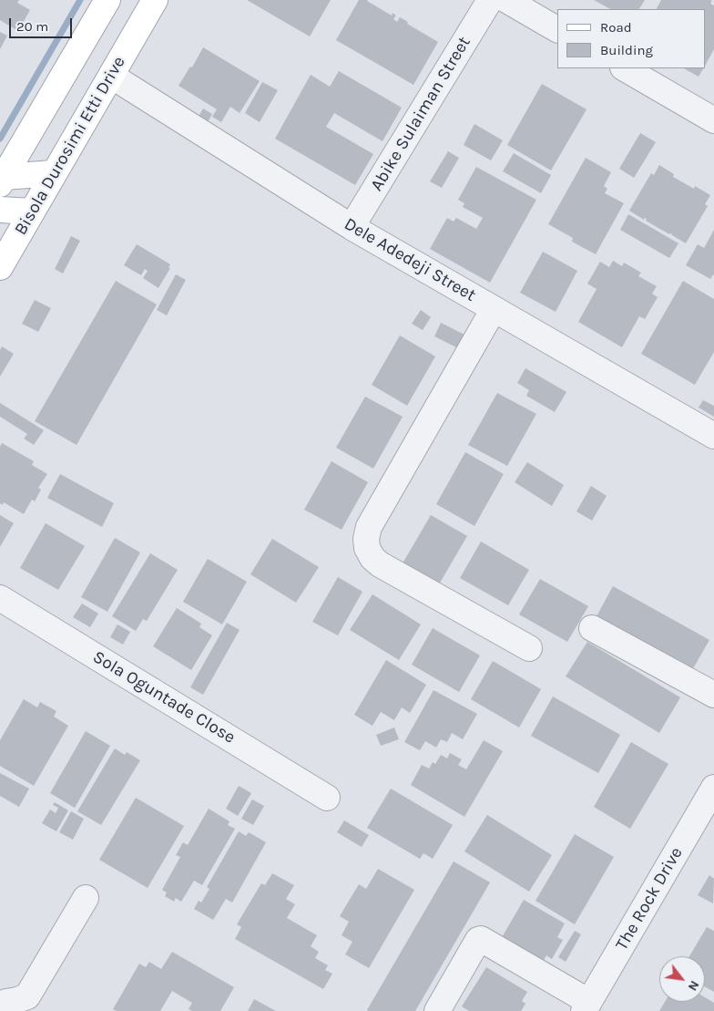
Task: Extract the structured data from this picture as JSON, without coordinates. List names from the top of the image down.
{
  "streets": {
    "main road": ["Bisola Durosimi Etti Drive"],
    "street": [
      "Abike Sulaiman Street",
      "Dele Adedeji Street",
      "Sola Oguntade Close",
      "The Rock Drive"
    ]
  },
  "crossings": [
    ["Abike Sulaiman Street", "Dele Adedeji Street"],
    ["Bisola Durosimi Etti Drive", "Dele Adedeji Street"]
  ],
  "legend": ["Road", "Building"],
  "scale_bar": "20 m",
  "north": "bottom right"
}
